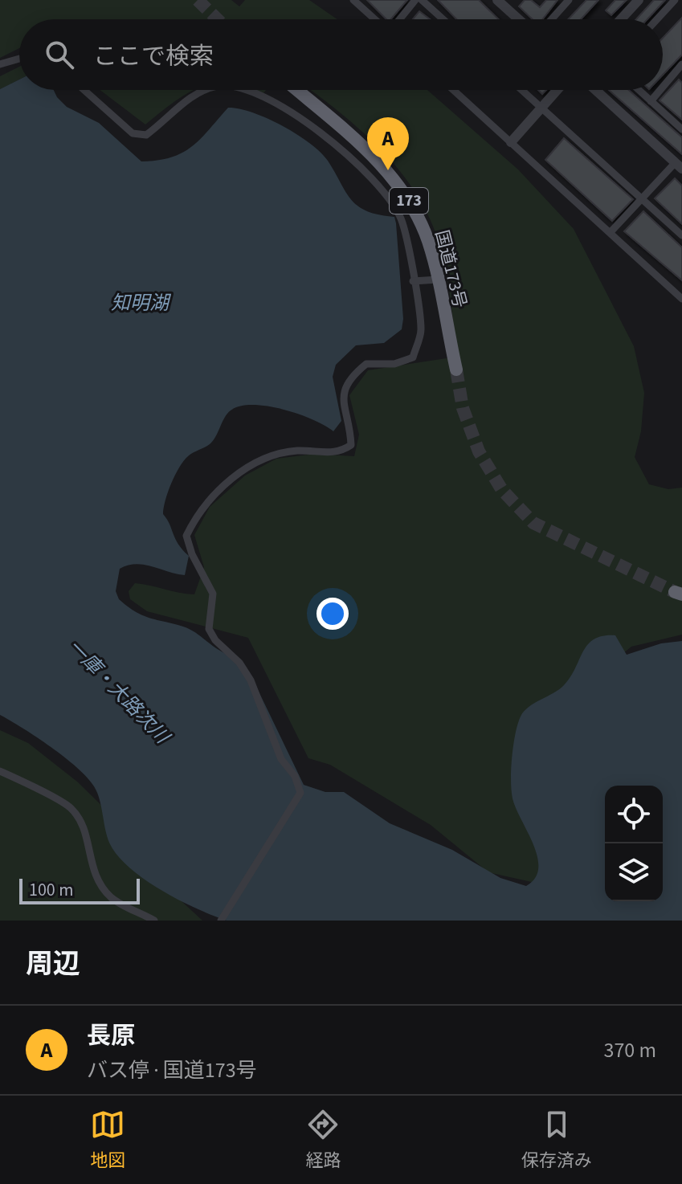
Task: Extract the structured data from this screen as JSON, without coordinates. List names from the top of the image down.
{
  "streets": {
    "highway": ["173", "国道173号"]
  },
  "water": ["知明湖", "一庫・大路次川"],
  "scale_bar": "100 m",
  "page": {
    "search": "ここで検索",
    "pins": "A",
    "scale": "100 m",
    "heading": "周辺",
    "list": [
      {
        "mark": "A",
        "name": "長原",
        "note": "バス停 · 国道173号",
        "value": "370 m"
      }
    ],
    "nav": ["地図", "経路", "保存済み"]
  }
}
